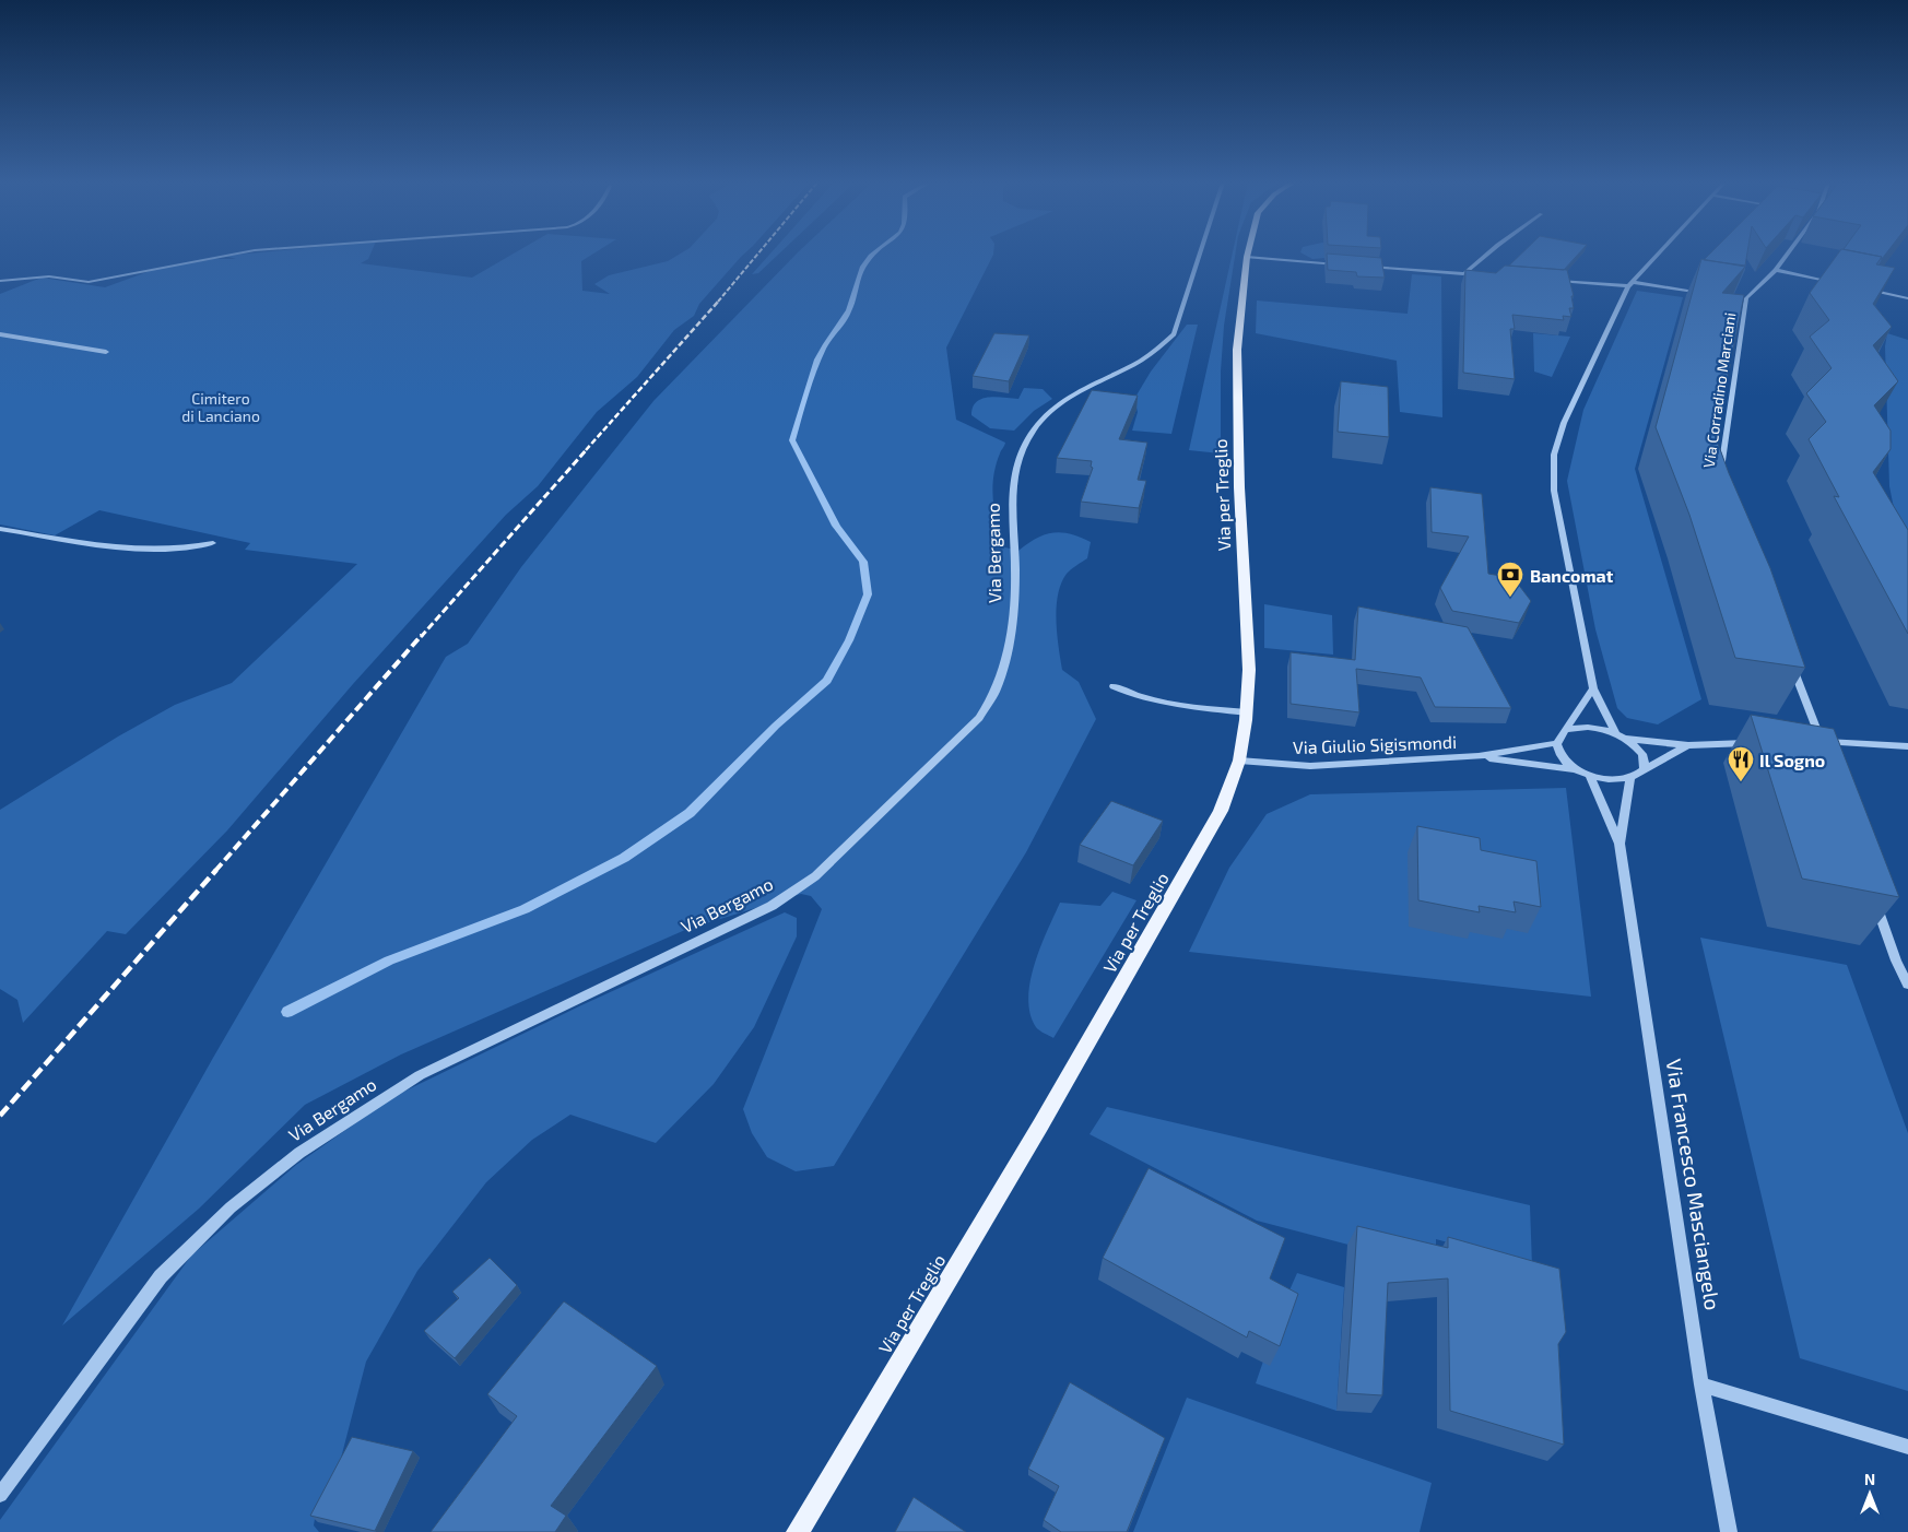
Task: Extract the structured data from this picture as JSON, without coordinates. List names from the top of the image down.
{
  "streets": {
    "main road": ["Via per Treglio"],
    "street": [
      "Via Corradino Marciani",
      "Via Bergamo",
      "Via Giulio Sigismondi",
      "Via Francesco Masciangelo"
    ]
  },
  "crossings": [
    ["Via per Treglio", "Via Giulio Sigismondi"]
  ],
  "parks": ["Cimitero di Lanciano"],
  "places": {
    "bank": ["Bancomat"],
    "restaurant": ["Il Sogno"]
  },
  "north": "top"
}
